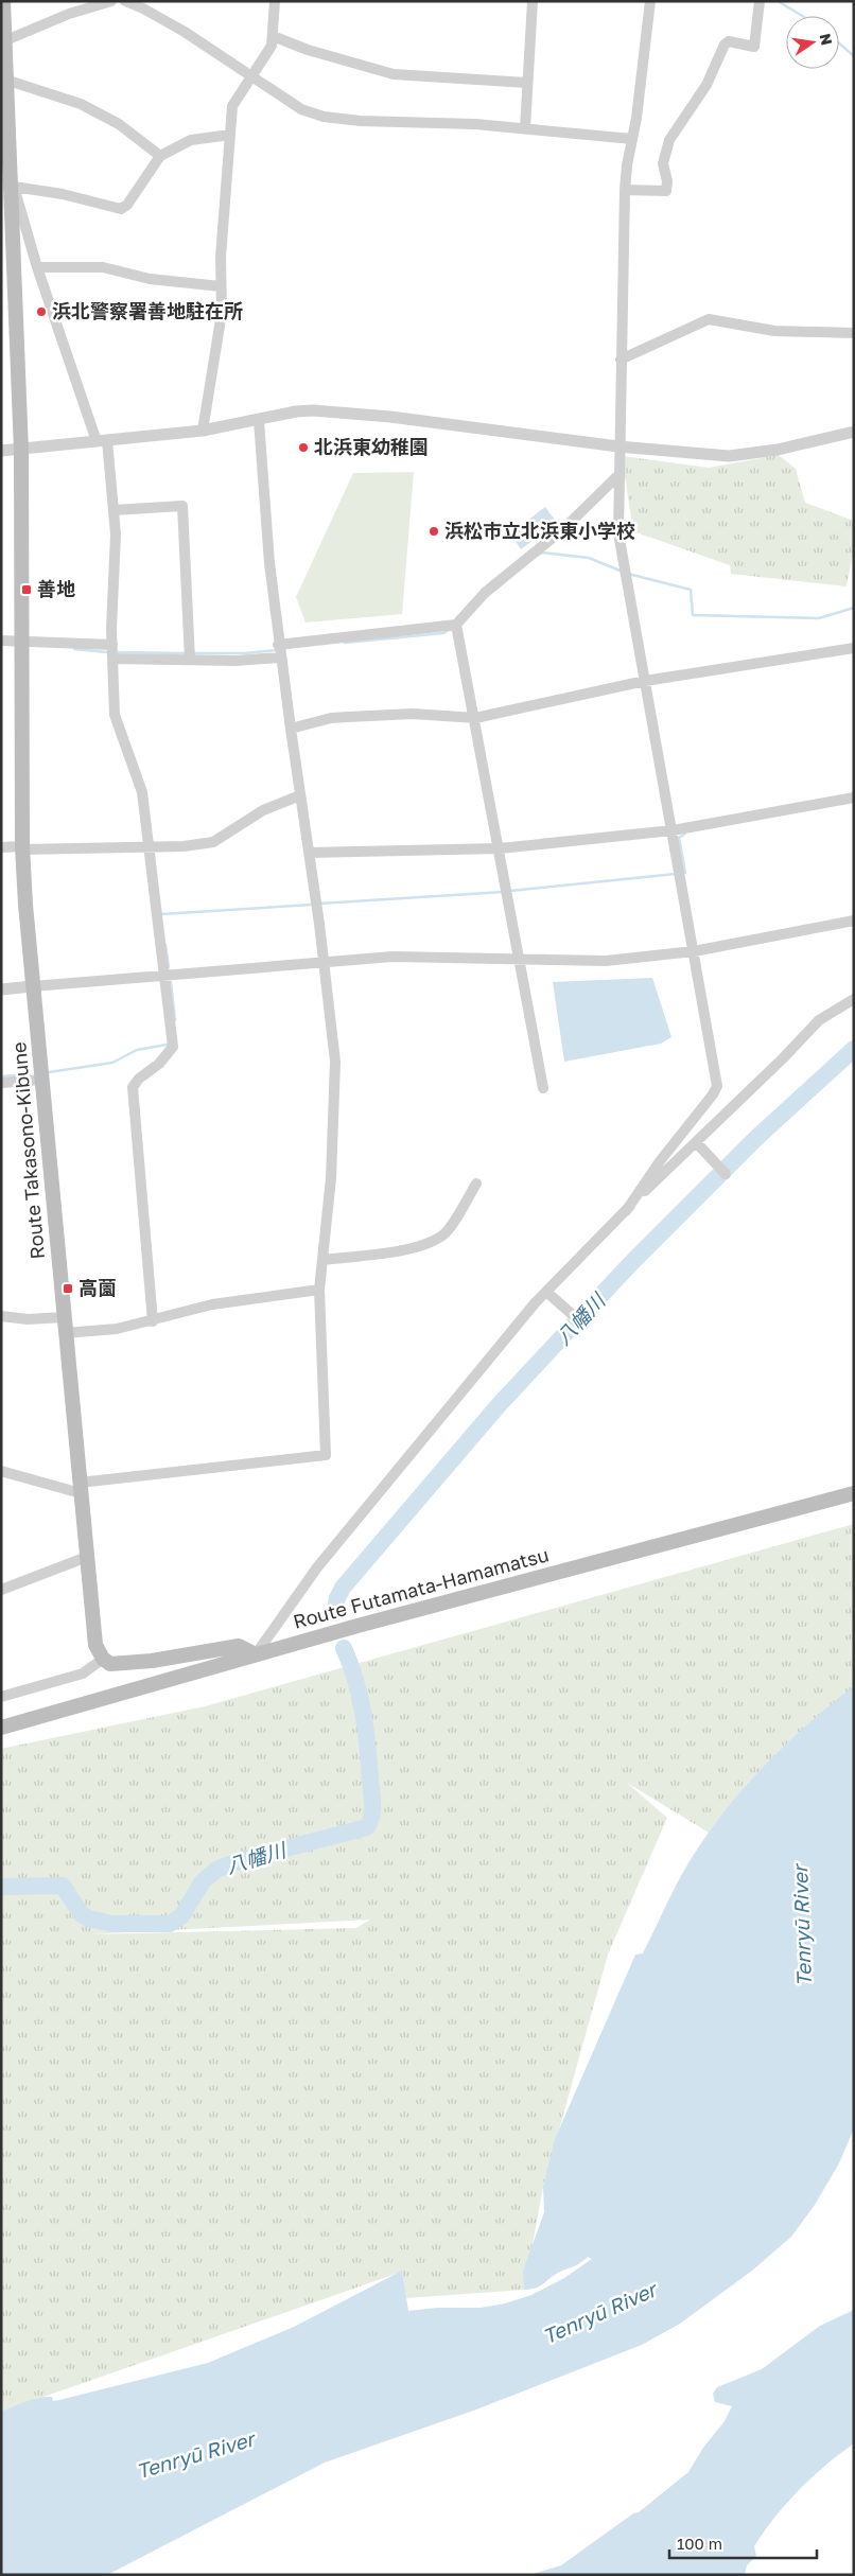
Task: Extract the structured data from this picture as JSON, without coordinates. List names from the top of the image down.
{
  "streets": {
    "main road": ["Route Takasono-Kibune", "Route Futamata-Hamamatsu"]
  },
  "water": ["八幡川", "Tenryū River"],
  "places": {
    "other": ["浜北警察署善地駐在所", "北浜東幼稚園", "浜松市立北浜東小学校"],
    "transit": ["善地", "高薗"]
  },
  "scale_bar": "100 m",
  "north": "right"
}
